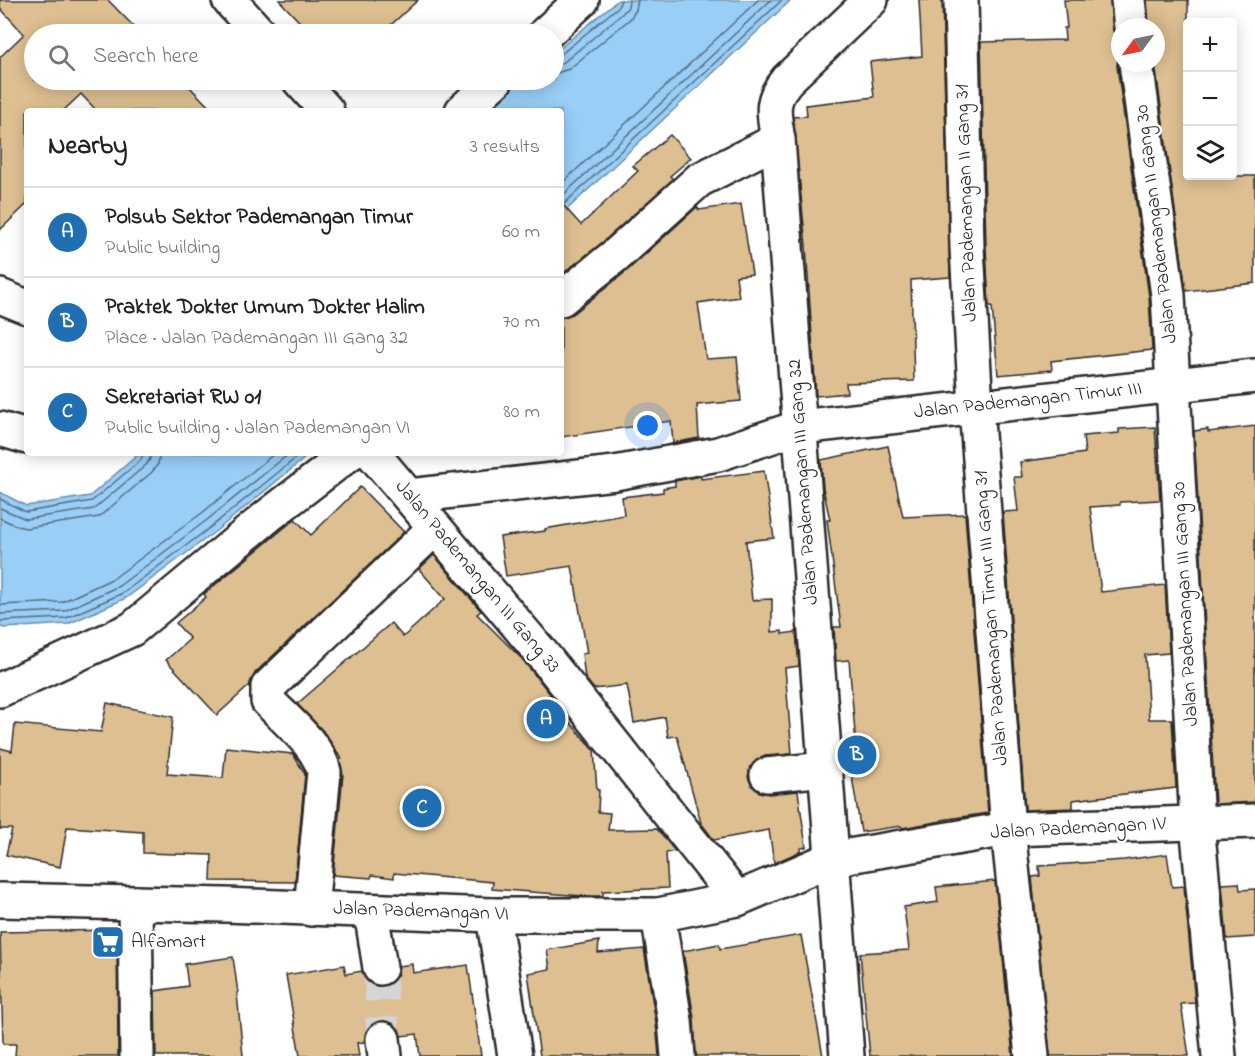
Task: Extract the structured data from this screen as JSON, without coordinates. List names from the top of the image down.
{
  "streets": {
    "street": [
      "Jalan Pademangan II Gang 31",
      "Jalan Pademangan II Gang 30",
      "Jalan Pademangan Timur III",
      "Jalan Pademangan III Gang 32",
      "Jalan Pademangan III Gang 33",
      "Jalan Pademangan III Gang 30",
      "Jalan Pademangan Timur III Gang 31",
      "Jalan Pademangan IV",
      "Jalan Pademangan VI"
    ]
  },
  "crossings": [
    ["Jalan Pademangan II Gang 31", "Jalan Pademangan Timur III"],
    ["Jalan Pademangan II Gang 31", "Jalan Pademangan Timur III Gang 31"],
    ["Jalan Pademangan II Gang 30", "Jalan Pademangan Timur III"],
    ["Jalan Pademangan II Gang 30", "Jalan Pademangan III Gang 30"],
    ["Jalan Pademangan Timur III", "Jalan Pademangan III Gang 32"],
    ["Jalan Pademangan Timur III", "Jalan Pademangan III Gang 33"],
    ["Jalan Pademangan Timur III", "Jalan Pademangan III Gang 30"],
    ["Jalan Pademangan Timur III", "Jalan Pademangan Timur III Gang 31"],
    ["Jalan Pademangan III Gang 32", "Jalan Pademangan IV"],
    ["Jalan Pademangan III Gang 32", "Jalan Pademangan VI"],
    ["Jalan Pademangan III Gang 33", "Jalan Pademangan VI"],
    ["Jalan Pademangan III Gang 30", "Jalan Pademangan IV"],
    ["Jalan Pademangan Timur III Gang 31", "Jalan Pademangan IV"],
    ["Jalan Pademangan IV", "Jalan Pademangan VI"]
  ],
  "places": {
    "supermarket": ["Alfamart"]
  },
  "north": "bottom left",
  "page": {
    "map_buttons": ["+", "−"],
    "search": "Search here",
    "heading": ["Nearby", "3 results"],
    "list": [
      {
        "mark": "A",
        "name": "Polsub Sektor Pademangan Timur",
        "note": "Public building",
        "value": "60 m"
      },
      {
        "mark": "B",
        "name": "Praktek Dokter Umum Dokter Halim",
        "note": "Place · Jalan Pademangan III Gang 32",
        "value": "70 m"
      },
      {
        "mark": "C",
        "name": "Sekretariat RW 01",
        "note": "Public building · Jalan Pademangan VI",
        "value": "80 m"
      }
    ],
    "pins": ["A", "B", "C"]
  }
}
